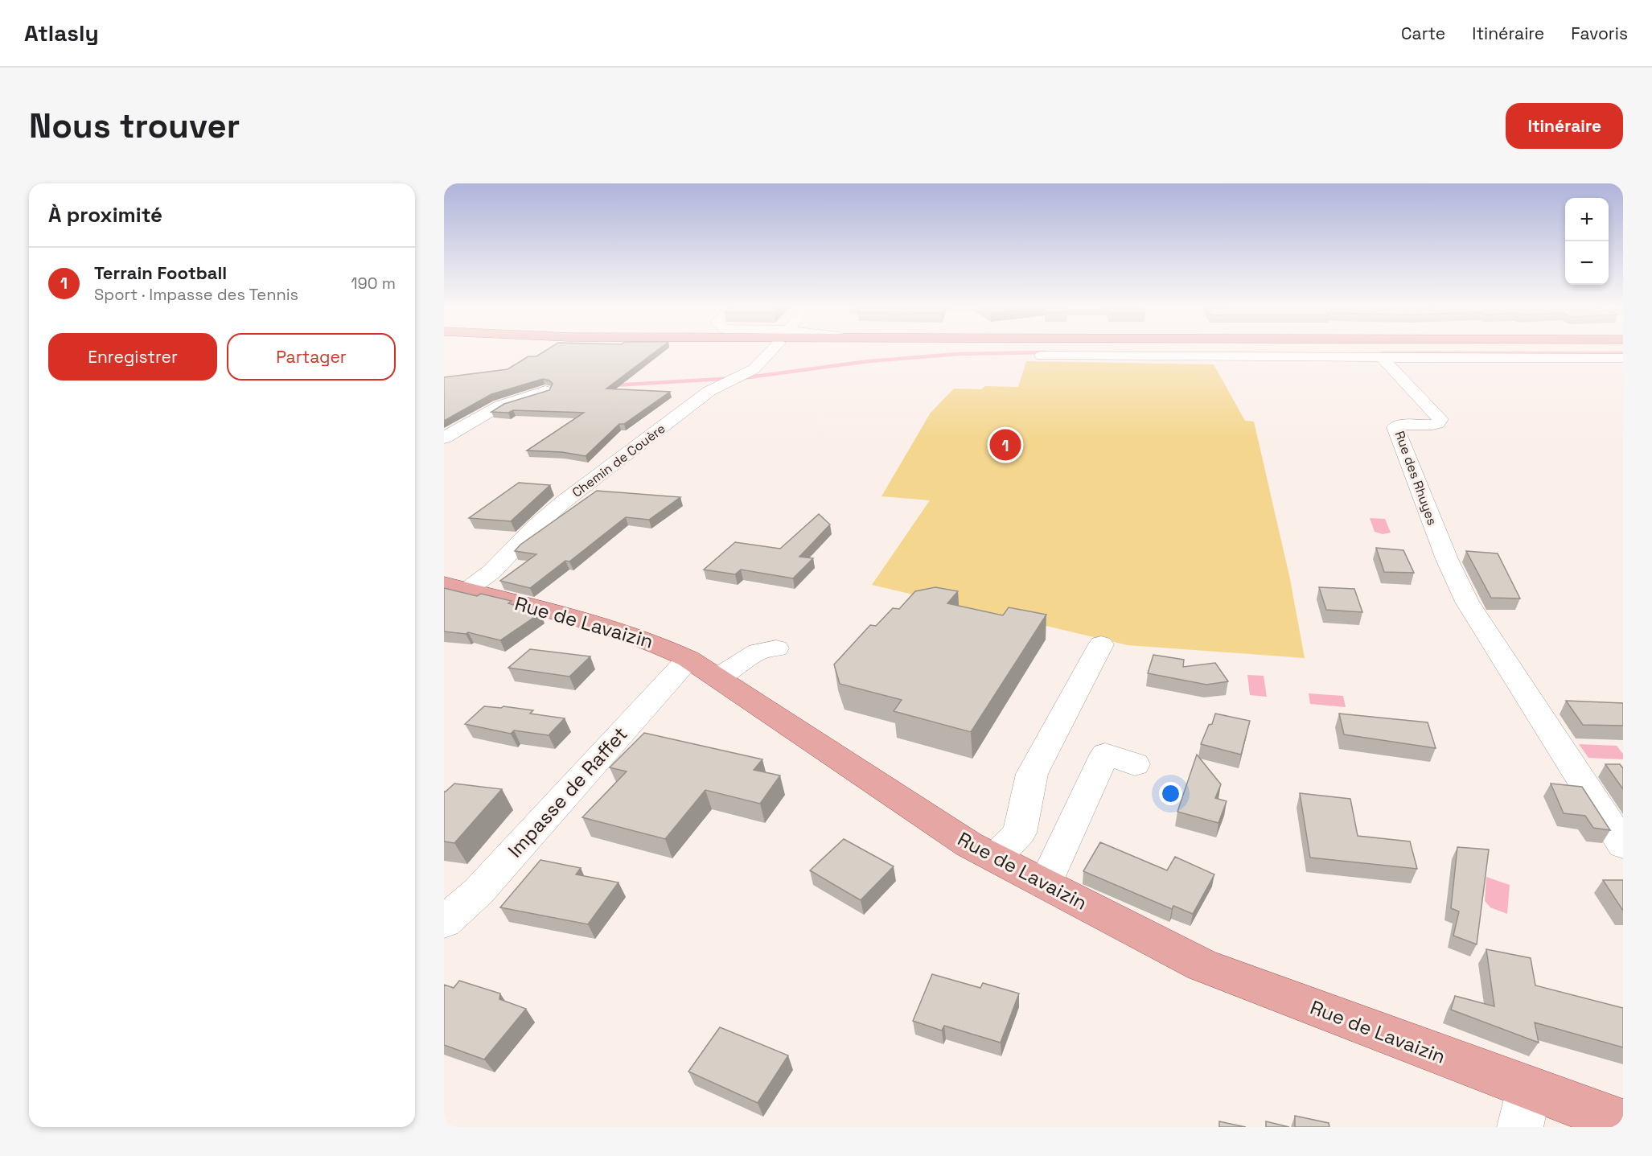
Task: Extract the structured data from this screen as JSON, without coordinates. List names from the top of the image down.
{
  "streets": {
    "main road": ["Rue de Lavaizin"],
    "street": ["Chemin de Couère", "Rue des Rhuyes", "Impasse de Raffet"]
  },
  "crossings": [
    ["Chemin de Couère", "Rue de Lavaizin"],
    ["Rue de Lavaizin", "Impasse de Raffet"]
  ],
  "page": {
    "header": "Atlasly",
    "nav": ["Carte", "Itinéraire", "Favoris"],
    "buttons": [
      "Itinéraire",
      ["Enregistrer", "Partager"]
    ],
    "title": "Nous trouver",
    "heading": "À proximité",
    "map_buttons": ["+", "−"],
    "list": [
      {
        "mark": "1",
        "name": "Terrain Football",
        "note": "Sport · Impasse des Tennis",
        "value": "190 m"
      }
    ],
    "pins": "1"
  }
}
